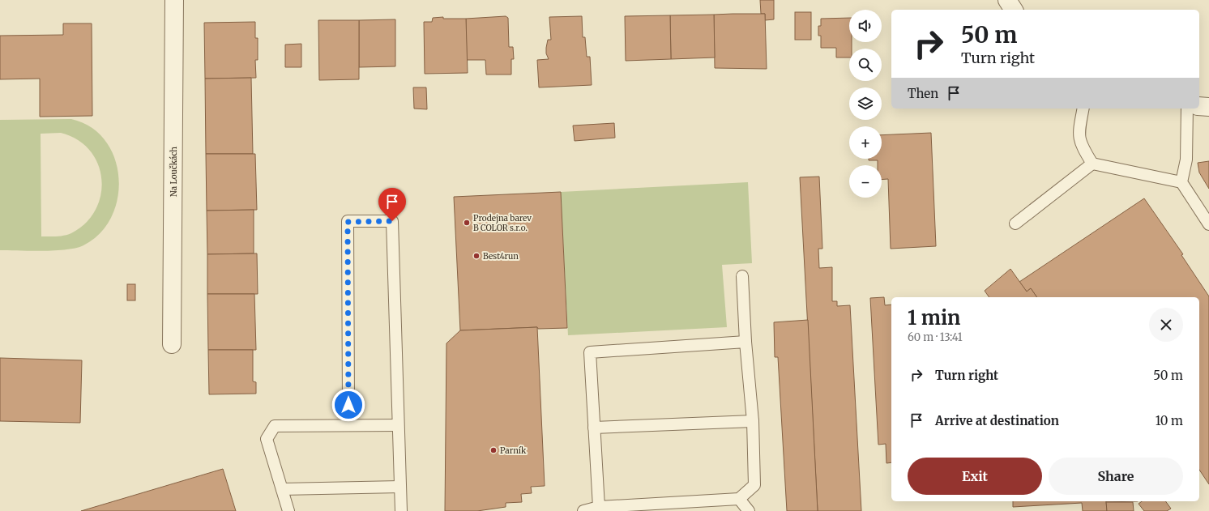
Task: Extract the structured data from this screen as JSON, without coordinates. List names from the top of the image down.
{
  "streets": {
    "street": ["Na Loučkách"]
  },
  "places": ["Prodejna barev B COLOR s.r.o.", "Best4run", "Parník"],
  "page": {
    "map_buttons": ["+", "−"],
    "turn": ["50 m", "Turn right"],
    "then": "Then",
    "heading": ["1 min", "60 m · 13:41"],
    "list": [
      {
        "name": "Turn right",
        "value": "50 m"
      },
      {
        "name": "Arrive at destination",
        "value": "10 m"
      }
    ],
    "buttons": ["Exit", "Share"]
  }
}
